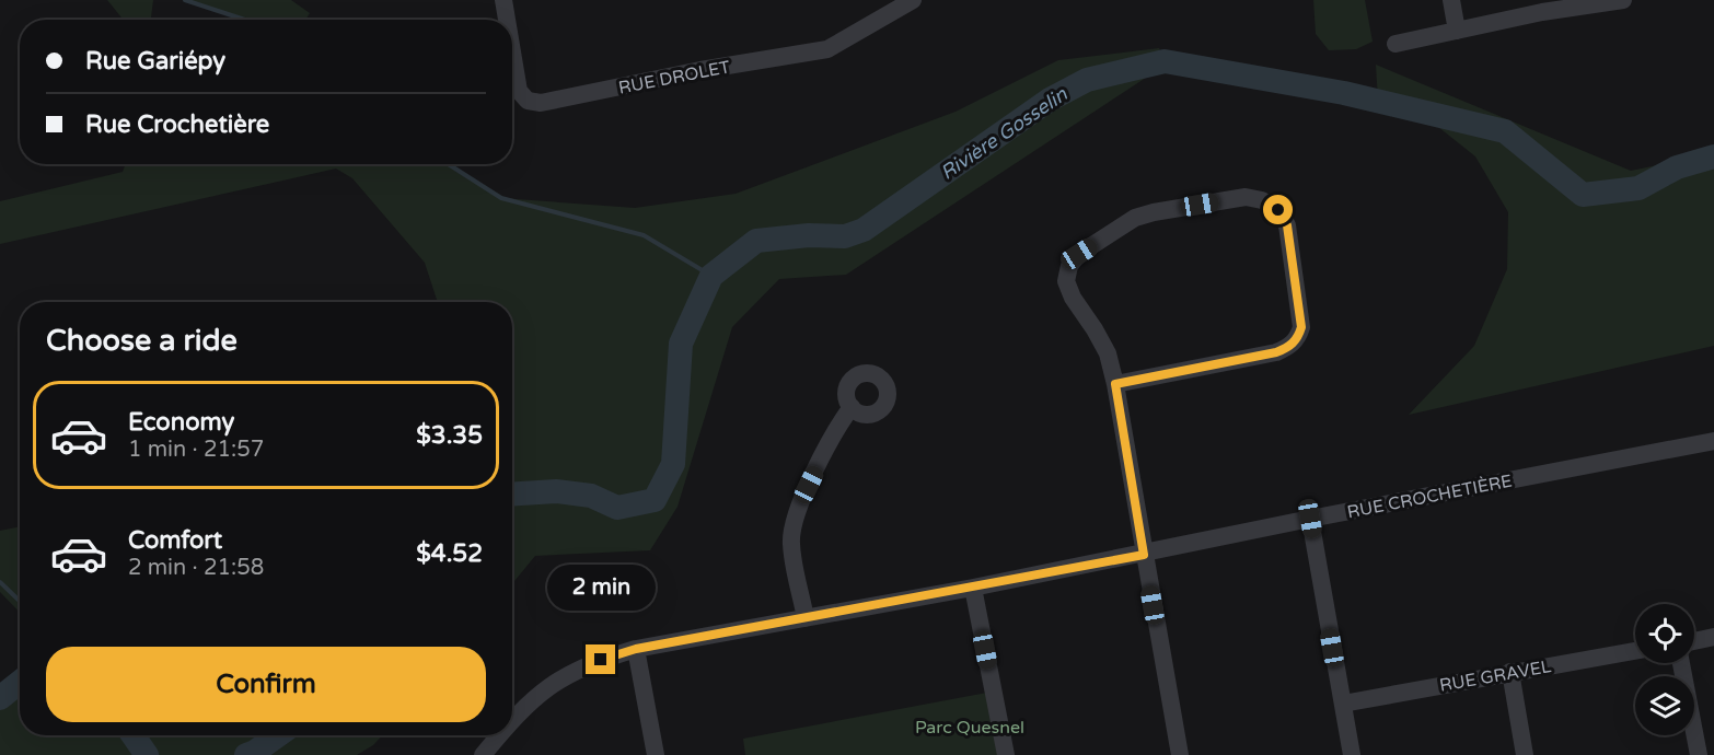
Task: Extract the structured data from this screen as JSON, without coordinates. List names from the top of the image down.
{
  "streets": {
    "street": ["RUE DROLET", "RUE CROCHETIÈRE", "RUE GRAVEL"]
  },
  "water": ["Rivière Gosselin"],
  "parks": ["Parc Quesnel"],
  "page": {
    "banner": ["Rue Gariépy", "Rue Crochetière"],
    "heading": "Choose a ride",
    "list": [
      {
        "name": "Economy",
        "note": "1 min · 21:57",
        "value": "$3.35"
      },
      {
        "name": "Comfort",
        "note": "2 min · 21:58",
        "value": "$4.52"
      }
    ],
    "bubble": "2 min",
    "buttons": "Confirm"
  }
}
